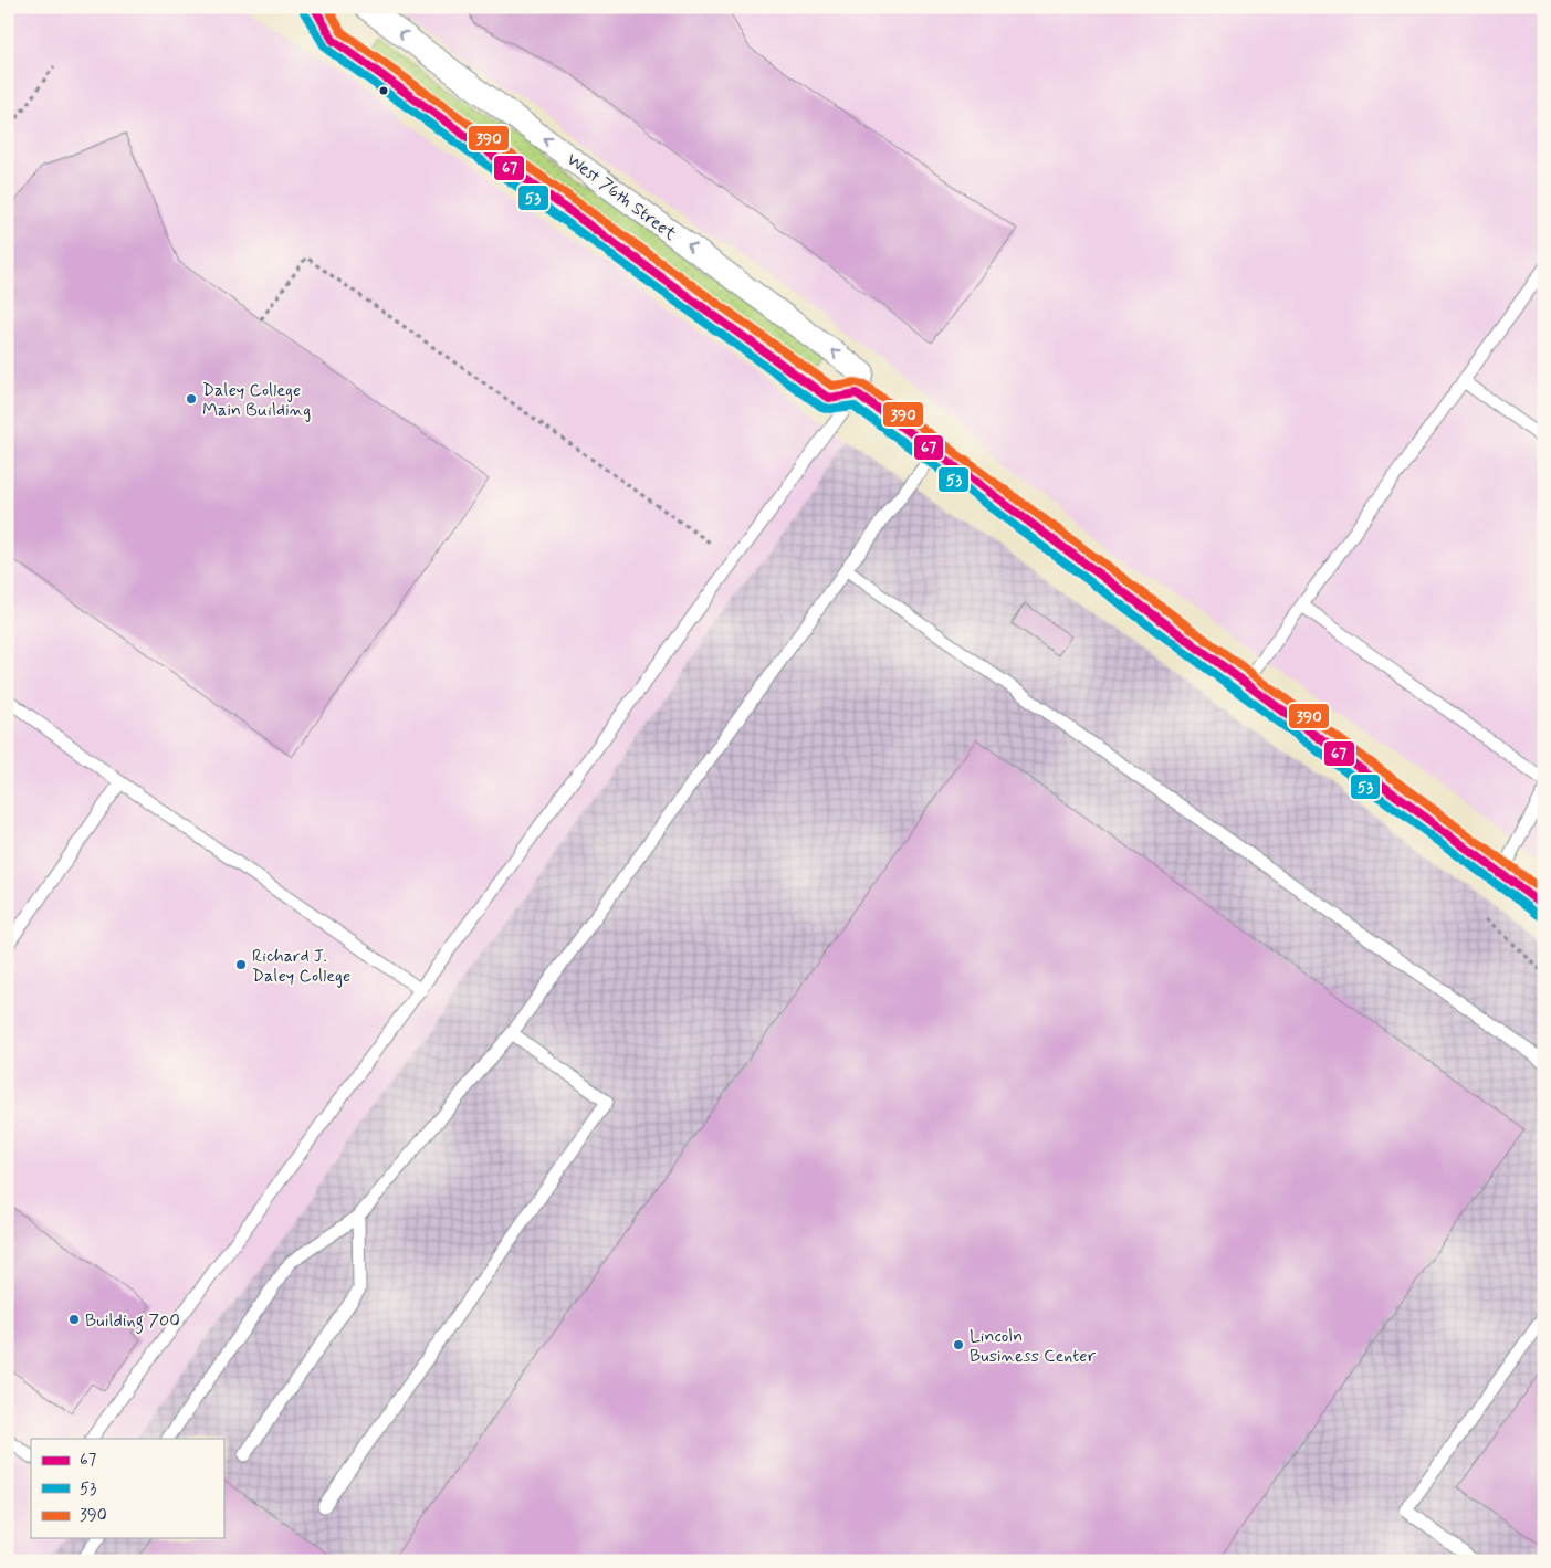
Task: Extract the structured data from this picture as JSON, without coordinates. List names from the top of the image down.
{
  "streets": {
    "street": ["West 76th Street"]
  },
  "places": [
    "Daley College Main Building",
    "Richard J. Daley College",
    "Building 700",
    "Lincoln Business Center"
  ],
  "lines": ["transit line 67", "transit line 390", "transit line 53"],
  "legend": ["67", "53", "390"]
}
